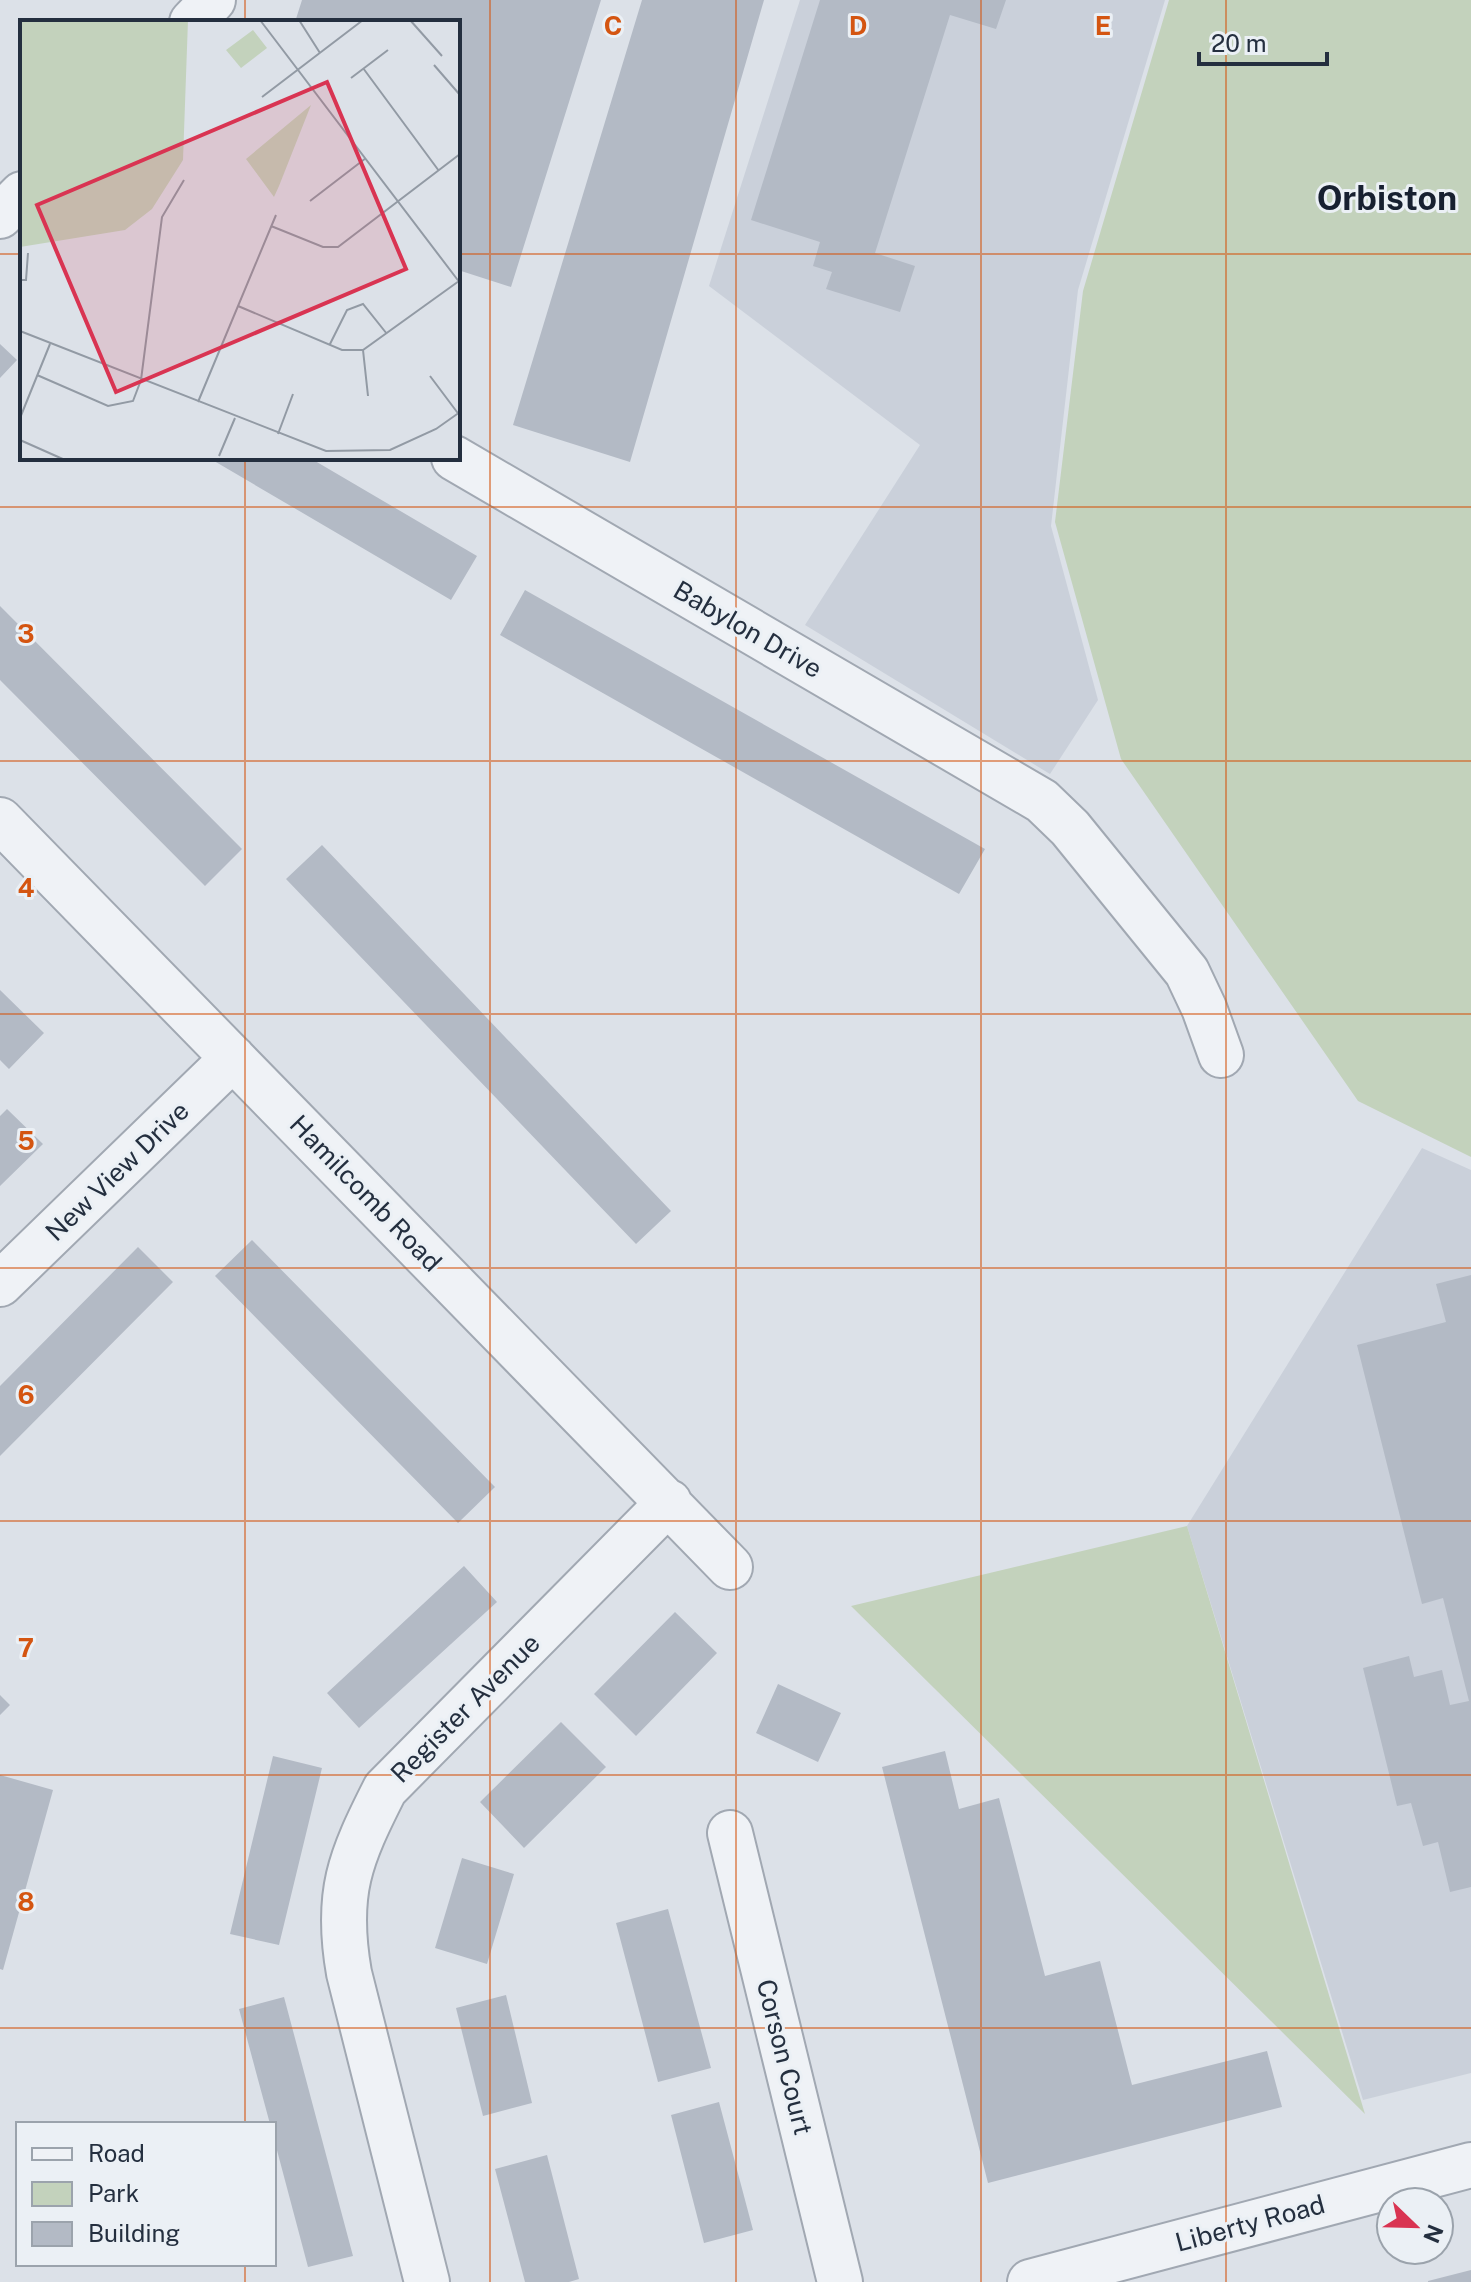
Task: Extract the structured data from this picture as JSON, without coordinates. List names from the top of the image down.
{
  "streets": {
    "street": [
      "Babylon Drive",
      "New View Drive",
      "Hamilcomb Road",
      "Register Avenue",
      "Corson Court",
      "Liberty Road"
    ]
  },
  "crossings": [
    ["New View Drive", "Hamilcomb Road"],
    ["Hamilcomb Road", "Register Avenue"]
  ],
  "districts": ["Orbiston"],
  "legend": ["Road", "Park", "Building"],
  "scale_bar": "20 m",
  "north": "bottom right",
  "grid": {
    "columns": ["C", "D", "E"],
    "rows": [
      "3",
      "4",
      "5",
      "6",
      "7",
      "8"
    ]
  }
}
